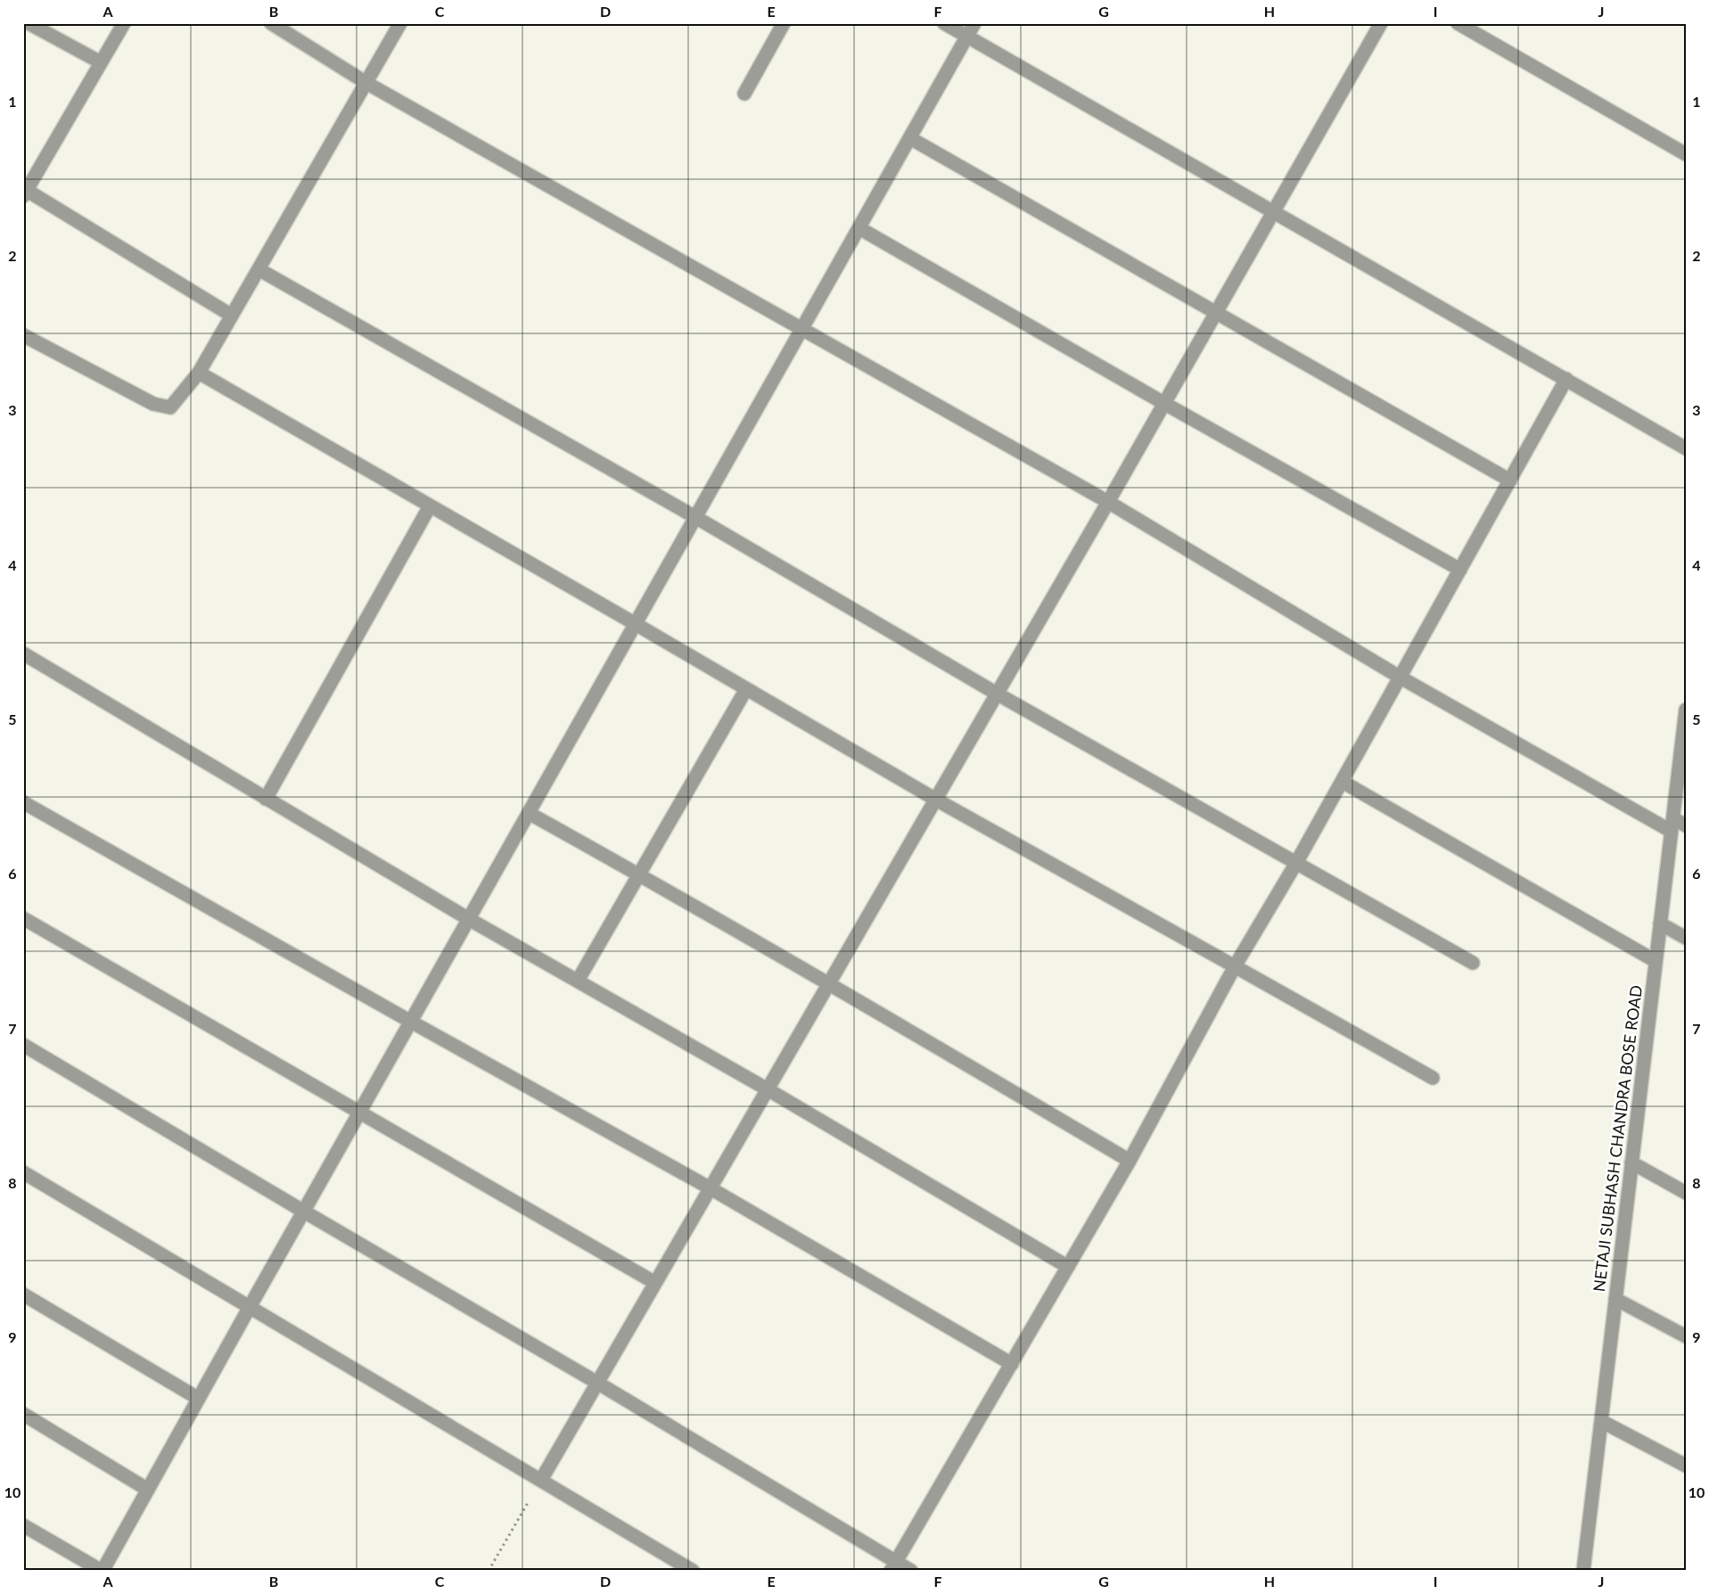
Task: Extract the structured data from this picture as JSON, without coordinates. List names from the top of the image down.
{
  "streets": {
    "street": ["NETAJI SUBHASH CHANDRA BOSE ROAD"]
  },
  "grid": {
    "columns": [
      "A",
      "B",
      "C",
      "D",
      "E",
      "F",
      "G",
      "H",
      "I",
      "J"
    ],
    "rows": [
      "1",
      "2",
      "3",
      "4",
      "5",
      "6",
      "7",
      "8",
      "9",
      "10"
    ]
  }
}
